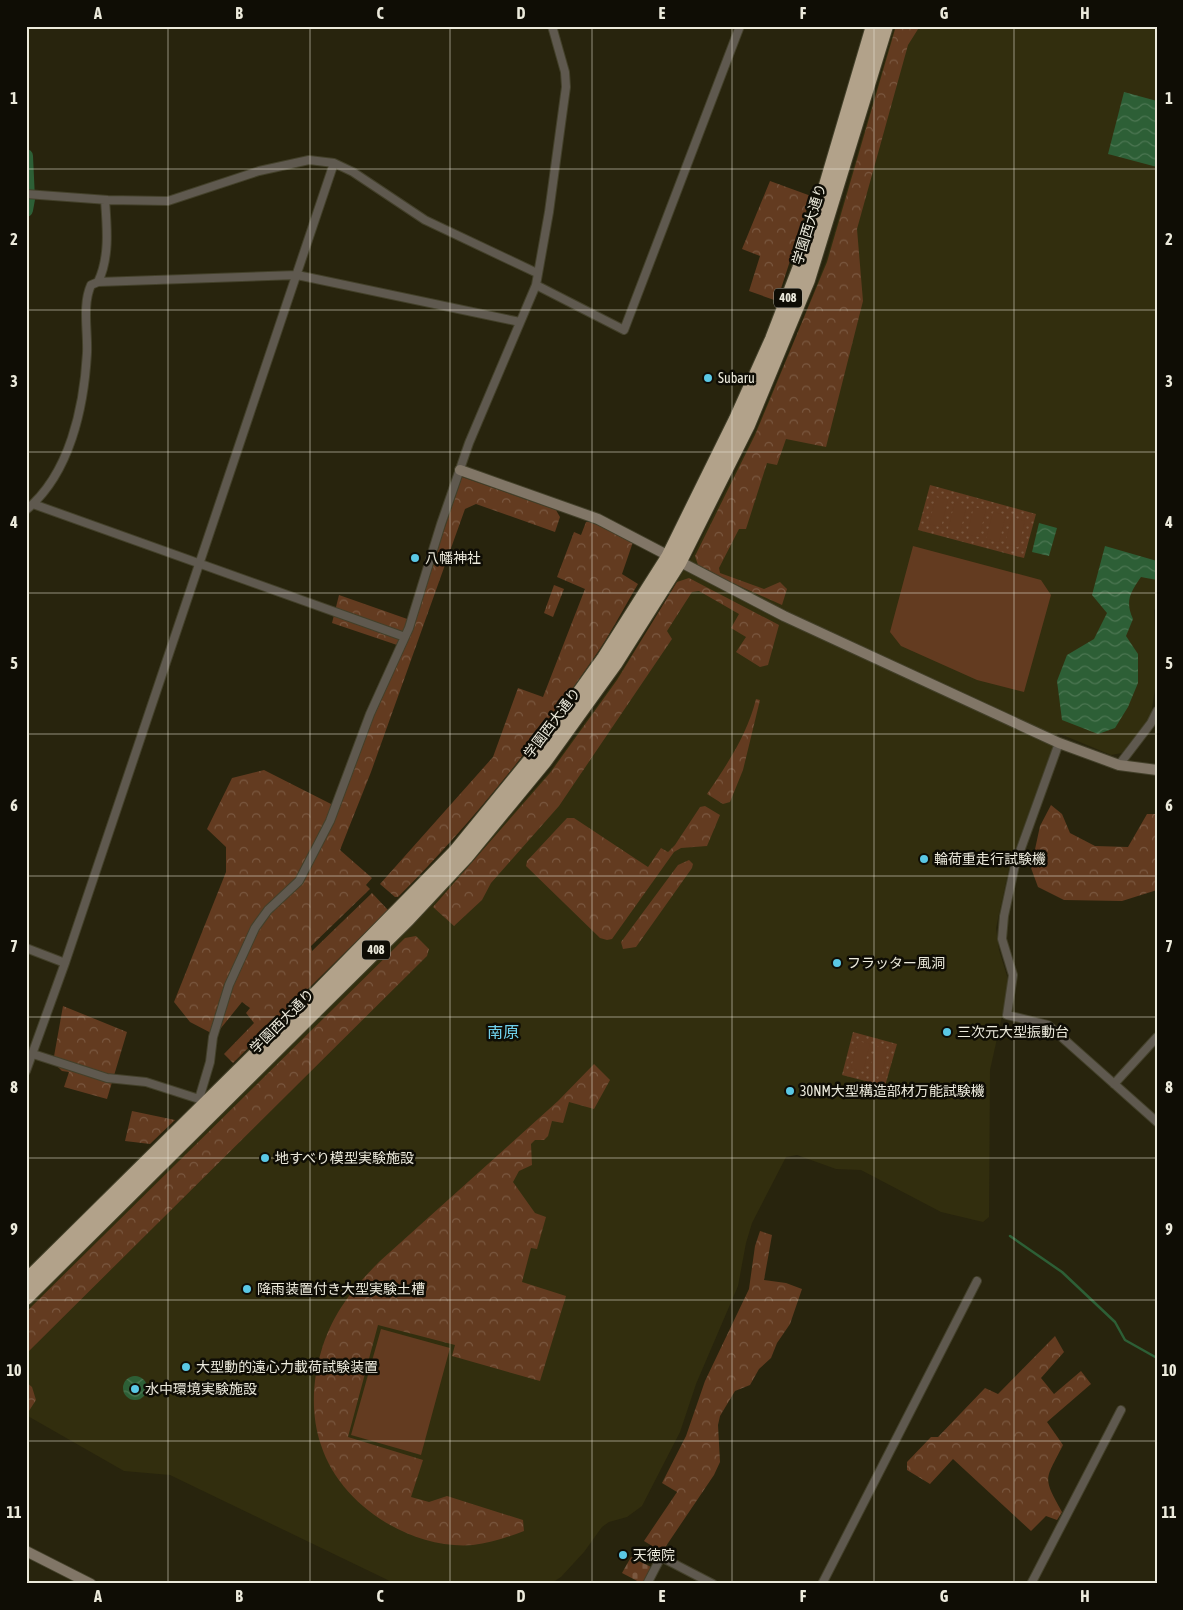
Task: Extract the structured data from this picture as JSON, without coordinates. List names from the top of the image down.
{
  "streets": {
    "highway": ["学園西大通り", "408"]
  },
  "districts": ["南原"],
  "places": [
    "Subaru",
    "八幡神社",
    "輪荷重走行試験機",
    "フラッター風洞",
    "三次元大型振動台",
    "30NM大型構造部材万能試験機",
    "地すべり模型実験施設",
    "降雨装置付き大型実験土槽",
    "大型動的遠心力載荷試験装置",
    "水中環境実験施設",
    "天徳院"
  ],
  "grid": {
    "columns": [
      "A",
      "B",
      "C",
      "D",
      "E",
      "F",
      "G",
      "H"
    ],
    "rows": [
      "1",
      "2",
      "3",
      "4",
      "5",
      "6",
      "7",
      "8",
      "9",
      "10",
      "11"
    ]
  }
}
